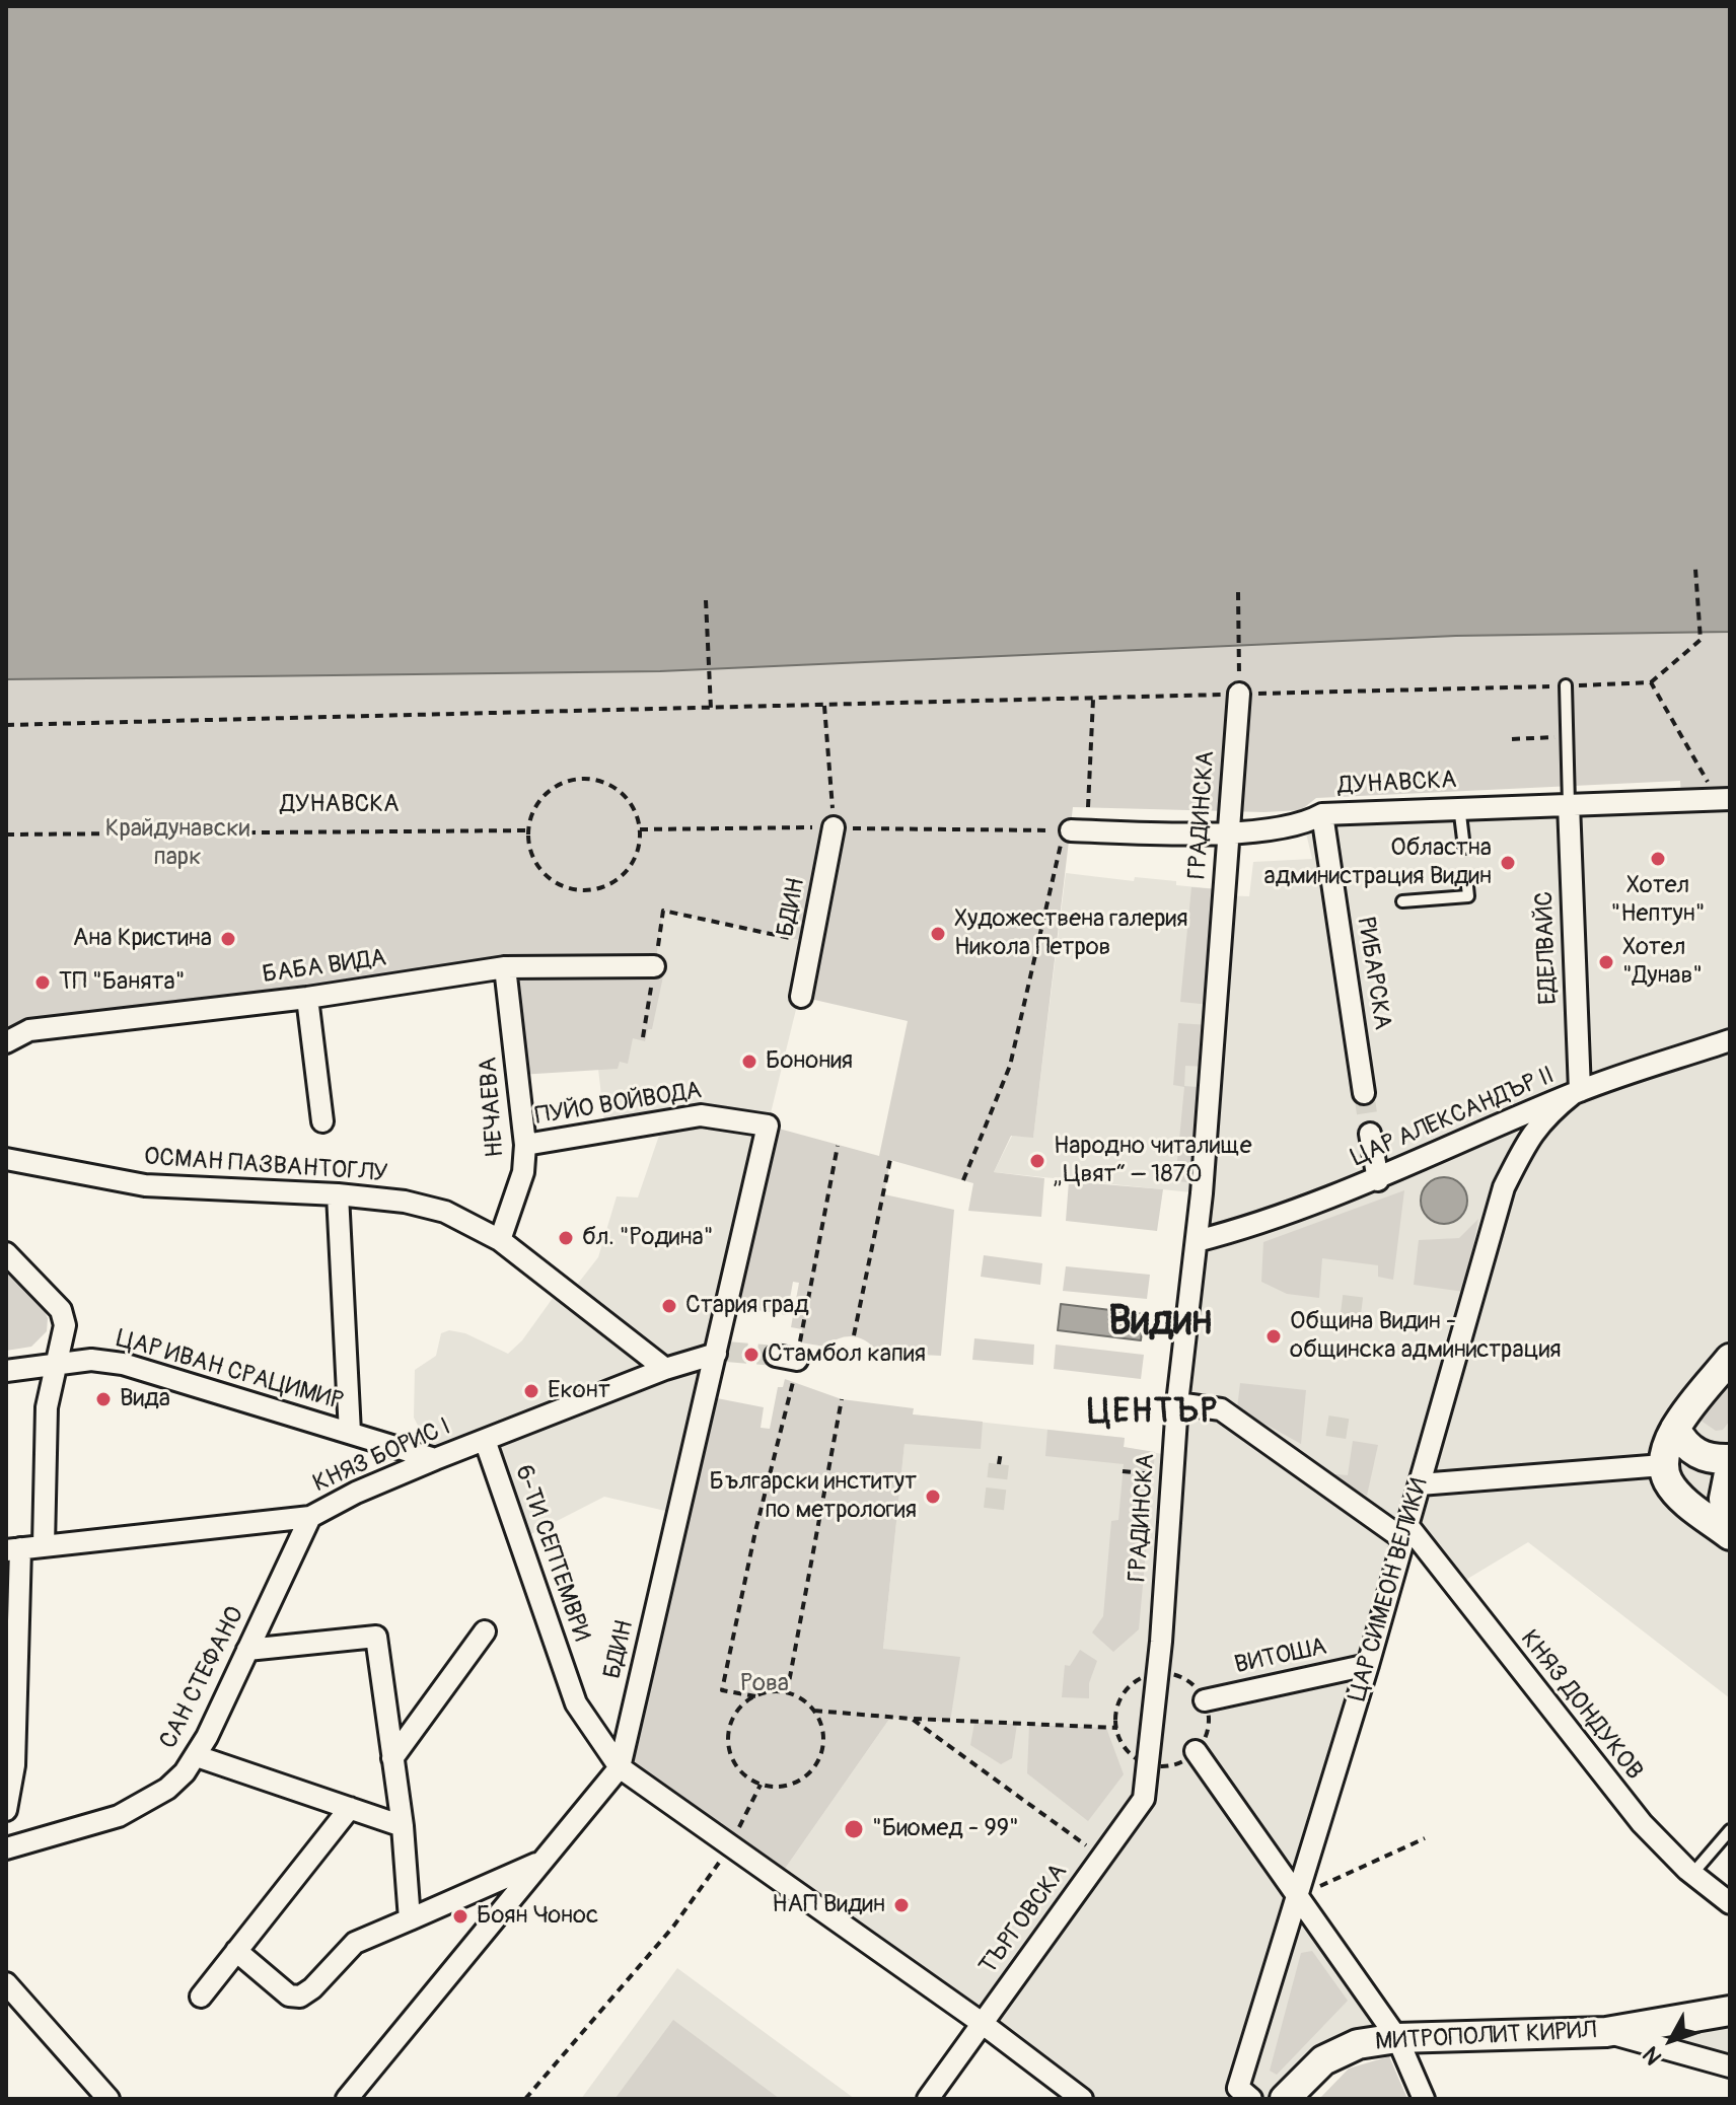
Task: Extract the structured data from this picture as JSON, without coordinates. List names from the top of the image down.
{
  "streets": {
    "street": [
      "ДУНАВСКА",
      "ГРАДИНСКА",
      "БДИН",
      "ЕДЕЛВАЙС",
      "БАБА ВИДА",
      "РИБАРСКА",
      "ПУЙО ВОЙВОДА",
      "НЕЧАЕВА",
      "ЦАР АЛЕКСАНДЪР II",
      "ОСМАН ПАЗВАНТОГЛУ",
      "ЦАР ИВАН СРАЦИМИР",
      "КНЯЗ БОРИС I",
      "6-ТИ СЕПТЕМВРИ",
      "ЦАР СИМЕОН ВЕЛИКИ",
      "ВИТОША",
      "САН СТЕФАНО",
      "КНЯЗ ДОНДУКОВ",
      "ТЪРГОВСКА",
      "МИТРОПОЛИТ КИРИЛ"
    ]
  },
  "crossings": [
    ["ДУНАВСКА", "ГРАДИНСКА"],
    ["ДУНАВСКА", "ЕДЕЛВАЙС"],
    ["ДУНАВСКА", "РИБАРСКА"],
    ["ГРАДИНСКА", "ЦАР АЛЕКСАНДЪР II"],
    ["ГРАДИНСКА", "КНЯЗ ДОНДУКОВ"],
    ["ГРАДИНСКА", "ТЪРГОВСКА"],
    ["БДИН", "ПУЙО ВОЙВОДА"],
    ["БДИН", "КНЯЗ БОРИС I"],
    ["БДИН", "6-ТИ СЕПТЕМВРИ"],
    ["ЕДЕЛВАЙС", "ЦАР АЛЕКСАНДЪР II"],
    ["ЕДЕЛВАЙС", "ЦАР СИМЕОН ВЕЛИКИ"],
    ["БАБА ВИДА", "НЕЧАЕВА"],
    ["ПУЙО ВОЙВОДА", "НЕЧАЕВА"],
    ["НЕЧАЕВА", "ОСМАН ПАЗВАНТОГЛУ"],
    ["ЦАР АЛЕКСАНДЪР II", "ЦАР СИМЕОН ВЕЛИКИ"],
    ["ОСМАН ПАЗВАНТОГЛУ", "КНЯЗ БОРИС I"],
    ["ЦАР ИВАН СРАЦИМИР", "КНЯЗ БОРИС I"],
    ["КНЯЗ БОРИС I", "6-ТИ СЕПТЕМВРИ"],
    ["КНЯЗ БОРИС I", "САН СТЕФАНО"],
    ["6-ТИ СЕПТЕМВРИ", "ТЪРГОВСКА"],
    ["ЦАР СИМЕОН ВЕЛИКИ", "ВИТОША"],
    ["ЦАР СИМЕОН ВЕЛИКИ", "КНЯЗ ДОНДУКОВ"]
  ],
  "districts": ["Видин", "ЦЕНТЪР"],
  "parks": ["Крайдунавски парк", "Рова"],
  "places": [
    "Хотел \"Нептун\"",
    "Областна администрация Видин",
    "Художествена галерия Никола Петров",
    "Ана Кристина",
    "Хотел \"Дунав\"",
    "ТП \"Банята\"",
    "Бонония",
    "Народно читалище „Цвят“ – 1870",
    "бл. \"Родина\"",
    "Стария град",
    "Община Видин - общинска администрация",
    "Стамбол капия",
    "Еконт",
    "Вида",
    "Български институт по метрология",
    "\"Биомед - 99\"",
    "НАП Видин",
    "Боян Чонос"
  ],
  "north": "bottom left"
}
